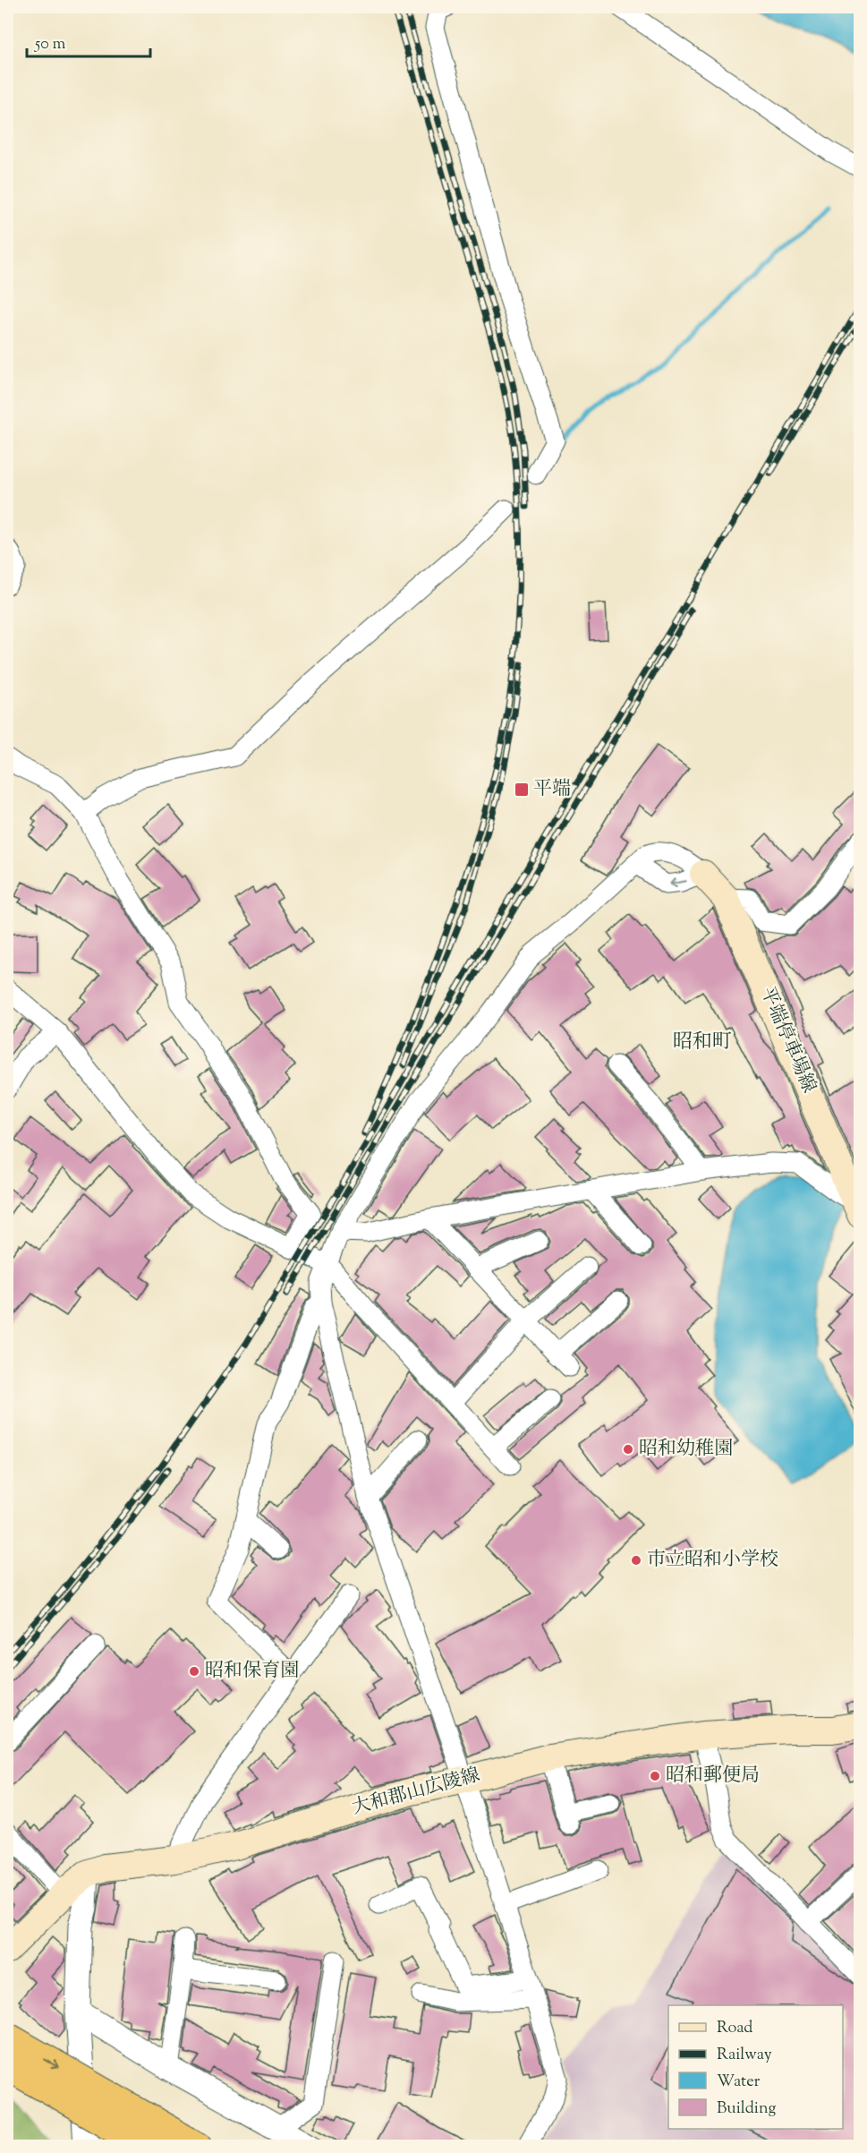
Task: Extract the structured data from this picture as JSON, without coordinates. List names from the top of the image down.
{
  "streets": {
    "main road": ["平端停車場線", "大和郡山広陵線"]
  },
  "districts": ["昭和町"],
  "places": {
    "transit": ["平端"],
    "other": [
      "昭和幼稚園",
      "市立昭和小学校",
      "昭和保育園",
      "昭和郵便局"
    ]
  },
  "legend": [
    "Road",
    "Railway",
    "Water",
    "Building"
  ],
  "scale_bar": "50 m"
}
